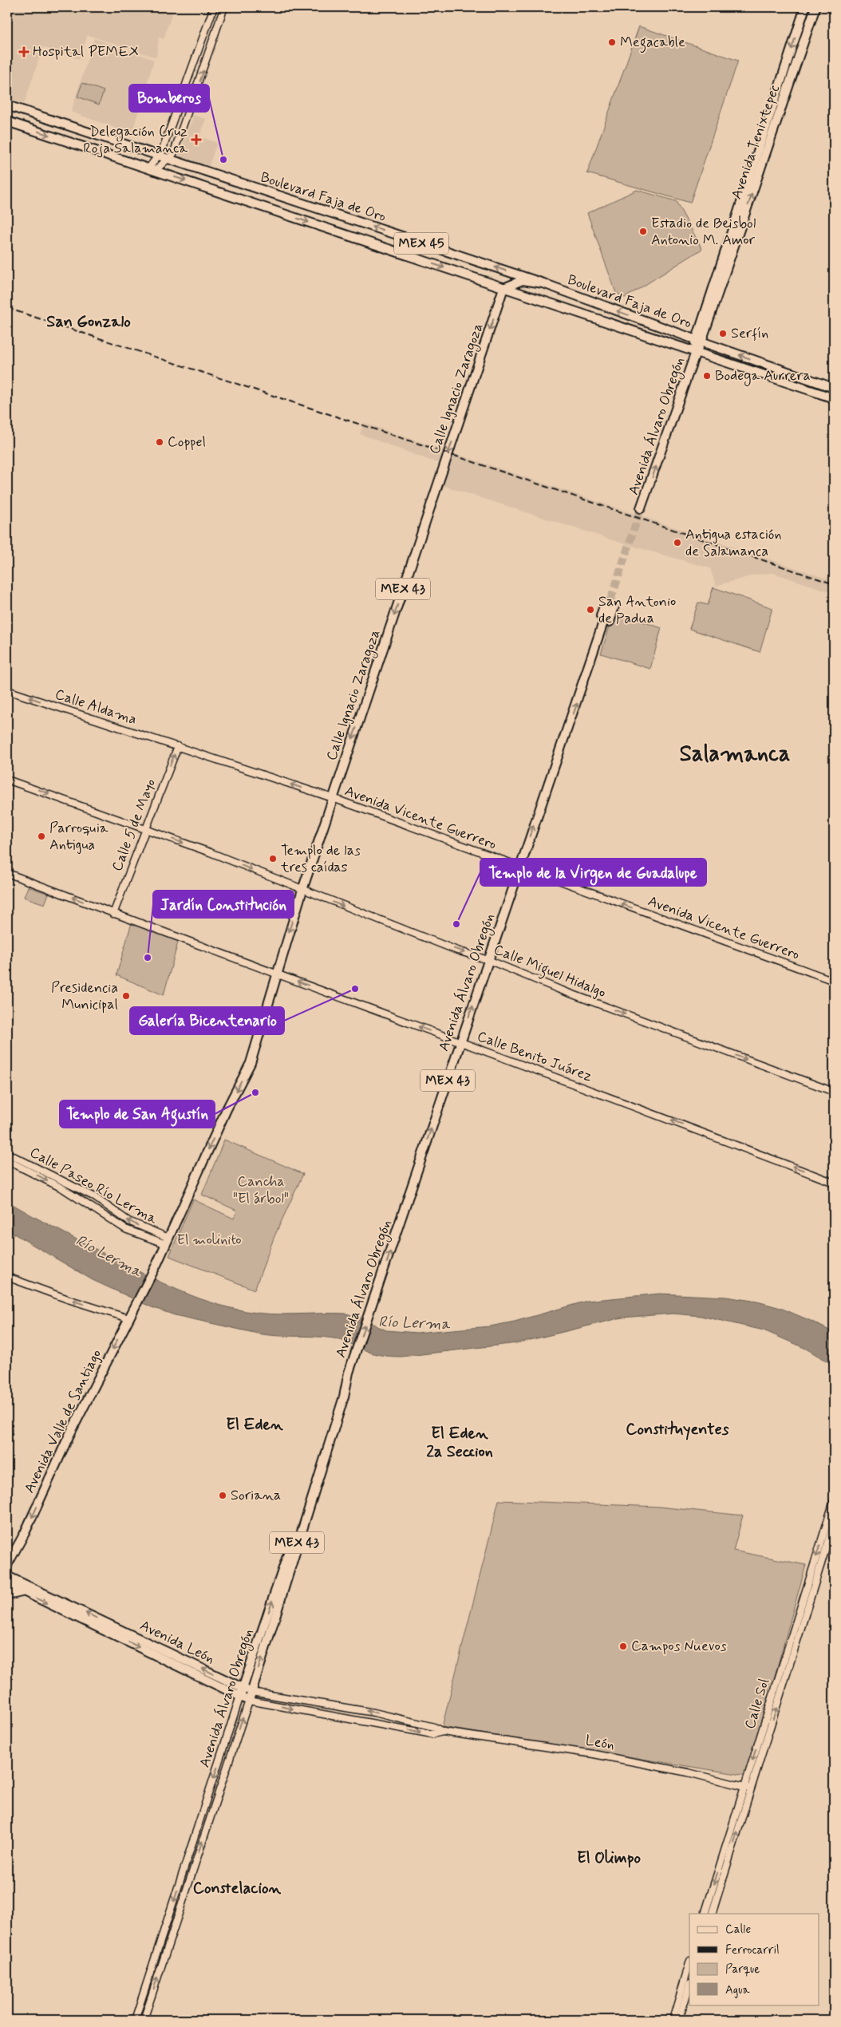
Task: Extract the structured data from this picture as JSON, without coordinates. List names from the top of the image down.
{
  "streets": {
    "main road": [
      "Avenida Tenixtepec",
      "Boulevard Faja de Oro",
      "MEX 45",
      "Calle Ignacio Zaragoza",
      "Avenida Álvaro Obregón",
      "MEX 43",
      "Avenida Valle de Santiago",
      "Avenida León"
    ],
    "street": [
      "Calle Aldama",
      "Avenida Vicente Guerrero",
      "Calle 5 de Mayo",
      "Calle Miguel Hidalgo",
      "Calle Benito Juárez",
      "Calle Paseo Río Lerma",
      "Calle Sol",
      "León"
    ]
  },
  "crossings": [
    ["Avenida Tenixtepec", "Boulevard Faja de Oro"],
    ["Avenida Tenixtepec", "Avenida Álvaro Obregón"],
    ["Boulevard Faja de Oro", "Calle Ignacio Zaragoza"],
    ["Boulevard Faja de Oro", "Avenida Álvaro Obregón"],
    ["Calle Ignacio Zaragoza", "Avenida Vicente Guerrero"],
    ["Calle Ignacio Zaragoza", "Calle Miguel Hidalgo"],
    ["Calle Ignacio Zaragoza", "Calle Benito Juárez"],
    ["Calle Ignacio Zaragoza", "Calle Paseo Río Lerma"],
    ["Calle Ignacio Zaragoza", "Avenida Valle de Santiago"],
    ["Avenida Álvaro Obregón", "Avenida Vicente Guerrero"],
    ["Avenida Álvaro Obregón", "Calle Miguel Hidalgo"],
    ["Avenida Álvaro Obregón", "Calle Benito Juárez"],
    ["Avenida Álvaro Obregón", "Avenida León"],
    ["Calle Aldama", "Avenida Vicente Guerrero"],
    ["Calle Aldama", "Calle 5 de Mayo"],
    ["Avenida Vicente Guerrero", "Calle 5 de Mayo"],
    ["Calle 5 de Mayo", "Calle Miguel Hidalgo"],
    ["Calle 5 de Mayo", "Calle Benito Juárez"],
    ["Calle Paseo Río Lerma", "Avenida Valle de Santiago"],
    ["Avenida León", "León"],
    ["Calle Sol", "León"]
  ],
  "one_way": [
    "Calle Ignacio Zaragoza",
    "Calle Aldama",
    "Avenida Vicente Guerrero",
    "Calle 5 de Mayo",
    "Calle Miguel Hidalgo",
    "Calle Benito Juárez",
    "Avenida Valle de Santiago"
  ],
  "districts": [
    "San Gonzalo",
    "Salamanca",
    "El Eden",
    "Constituyentes",
    "El Eden 2a Seccion",
    "El Olimpo",
    "Constelacion"
  ],
  "water": ["Río Lerma"],
  "parks": ["Cancha \"El árbol\"", "El molinito"],
  "places": {
    "other": [
      "Megacable",
      "Bomberos",
      "Estadio de Beisbol Antonio M. Amor",
      "Serfín",
      "Bodega Aurrera",
      "Coppel",
      "Antigua estación de Salamanca",
      "San Antonio de Padua",
      "Parroquia Antigua",
      "Templo de las tres caídas",
      "Templo de la Virgen de Guadalupe",
      "Jardín Constitución",
      "Galería Bicentenario",
      "Presidencia Municipal",
      "Templo de San Agustín",
      "Soriana",
      "Campos Nuevos"
    ],
    "health": ["Hospital PEMEX", "Delegación Cruz Roja Salamanca"]
  },
  "legend": [
    "Calle",
    "Ferrocarril",
    "Parque",
    "Agua"
  ]
}
